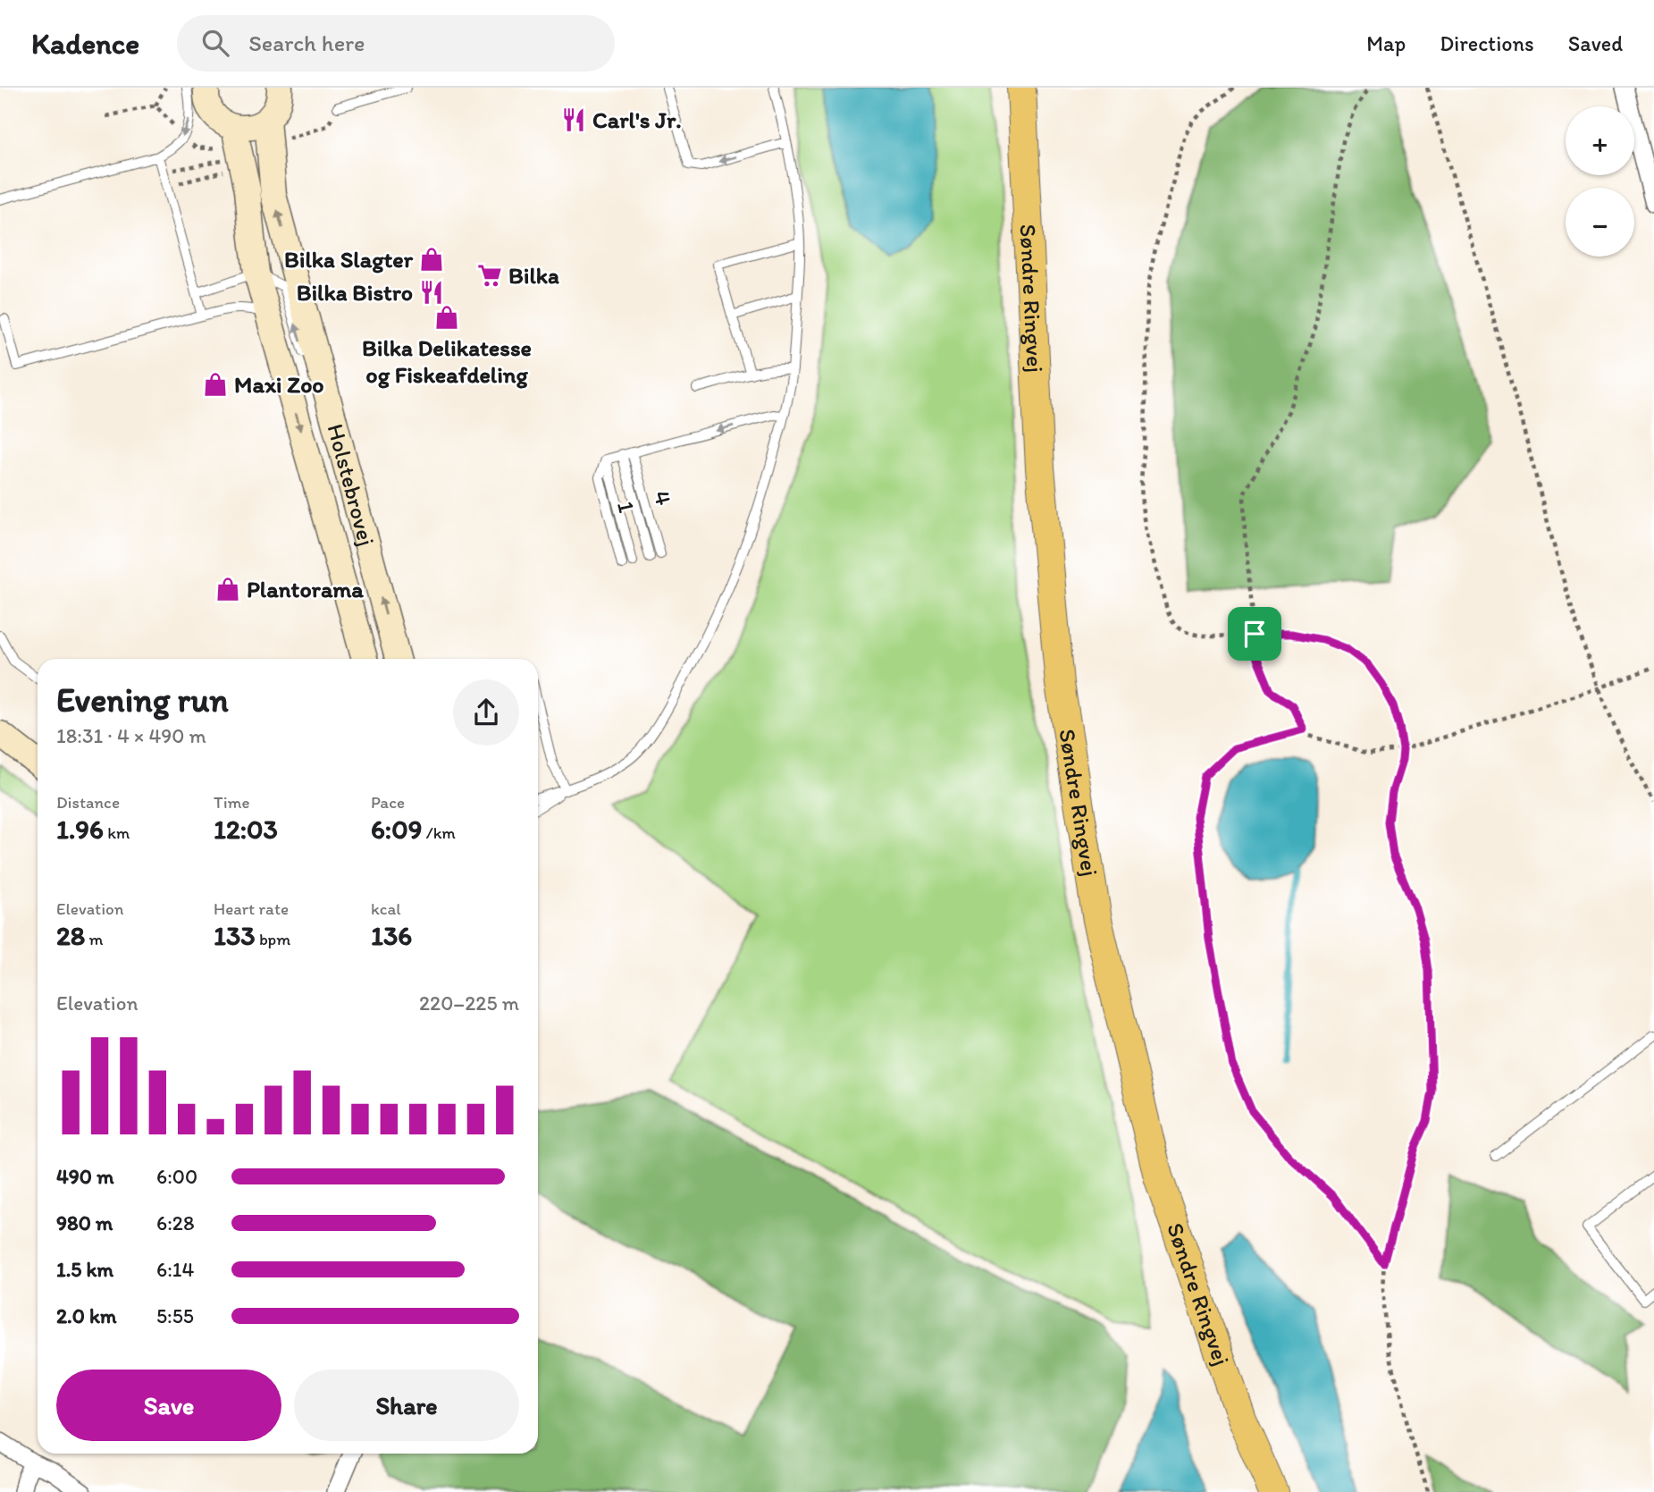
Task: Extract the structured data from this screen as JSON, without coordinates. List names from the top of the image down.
{
  "streets": {
    "main road": ["Søndre Ringvej"],
    "street": ["Holstebrovej"],
    "lane": ["4", "1"]
  },
  "places": {
    "restaurant": ["Carl's Jr.", "Bilka Bistro"],
    "shop": [
      "Bilka Slagter",
      "Bilka Delikatesse og Fiskeafdeling",
      "Maxi Zoo",
      "Plantorama"
    ],
    "supermarket": ["Bilka"]
  },
  "page": {
    "header": "Kadence",
    "search": "Search here",
    "nav": ["Map", "Directions", "Saved"],
    "map_buttons": ["+", "−"],
    "heading": ["Evening run", "18:31 · 4 × 490 m"],
    "stats": [
      ["Distance", "1.96 km"],
      ["Time", "12:03"],
      ["Pace", "6:09 /km"],
      ["Elevation", "28 m"],
      ["Heart rate", "133 bpm"],
      ["kcal", "136"]
    ],
    "chart": ["Elevation", "220–225 m"],
    "list": [
      {
        "name": "490 m",
        "note": "6:00"
      },
      {
        "name": "980 m",
        "note": "6:28"
      },
      {
        "name": "1.5 km",
        "note": "6:14"
      },
      {
        "name": "2.0 km",
        "note": "5:55"
      }
    ],
    "buttons": ["Save", "Share"]
  }
}
